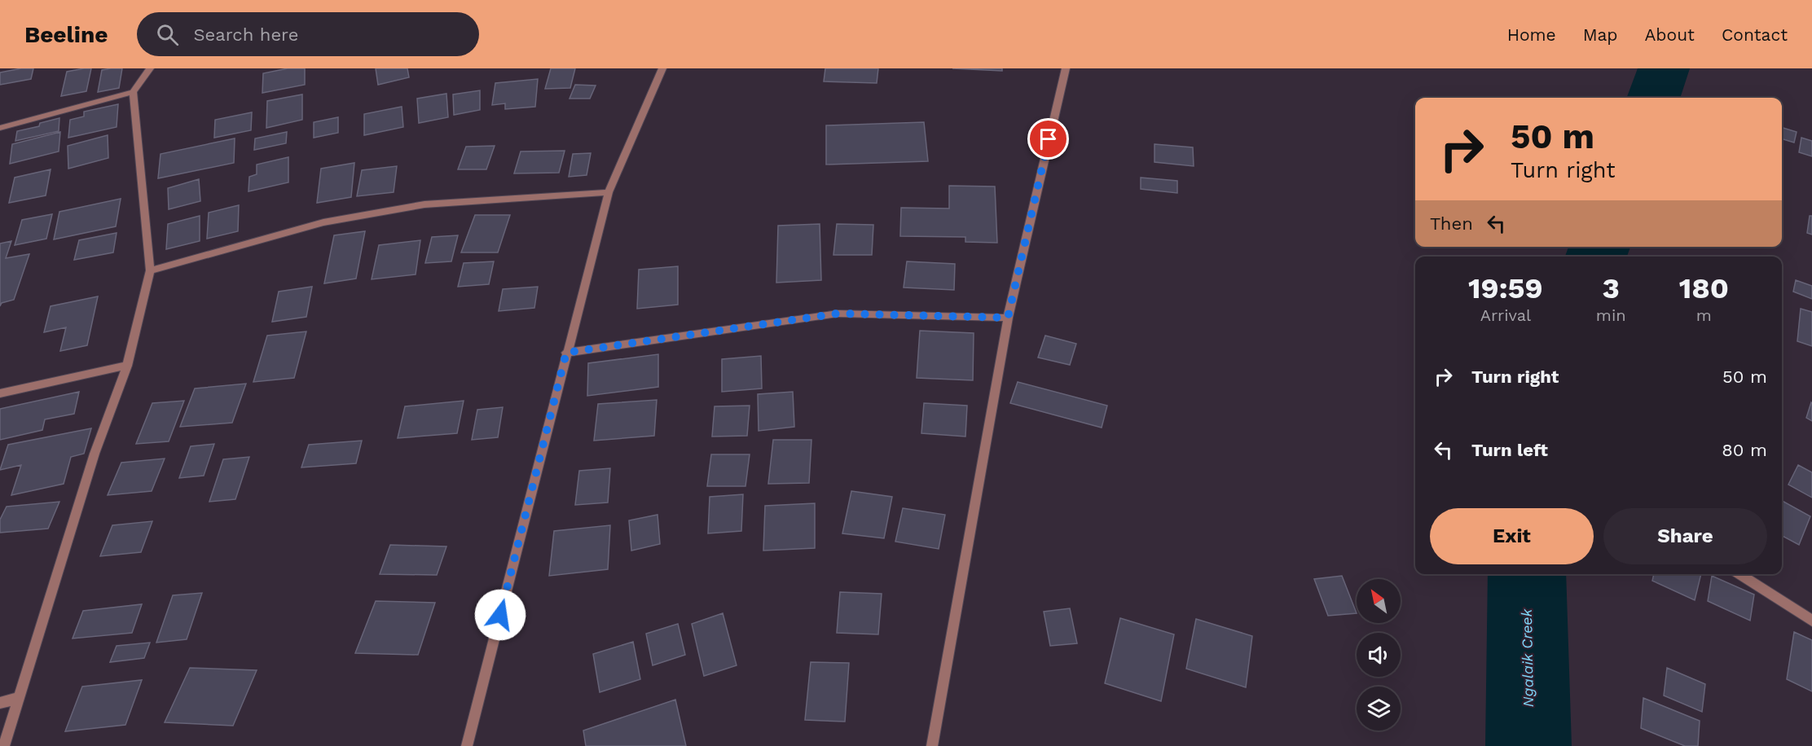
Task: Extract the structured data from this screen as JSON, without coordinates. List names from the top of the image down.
{
  "water": ["Ngalaik Creek"],
  "north": "top left",
  "page": {
    "header": "Beeline",
    "search": "Search here",
    "nav": [
      "Home",
      "Map",
      "About",
      "Contact"
    ],
    "turn": ["50 m", "Turn right"],
    "then": "Then",
    "eta": [
      "19:59",
      "Arrival",
      "3",
      "min",
      "180",
      "m"
    ],
    "list": [
      {
        "name": "Turn right",
        "value": "50 m"
      },
      {
        "name": "Turn left",
        "value": "80 m"
      }
    ],
    "buttons": ["Exit", "Share"]
  }
}
